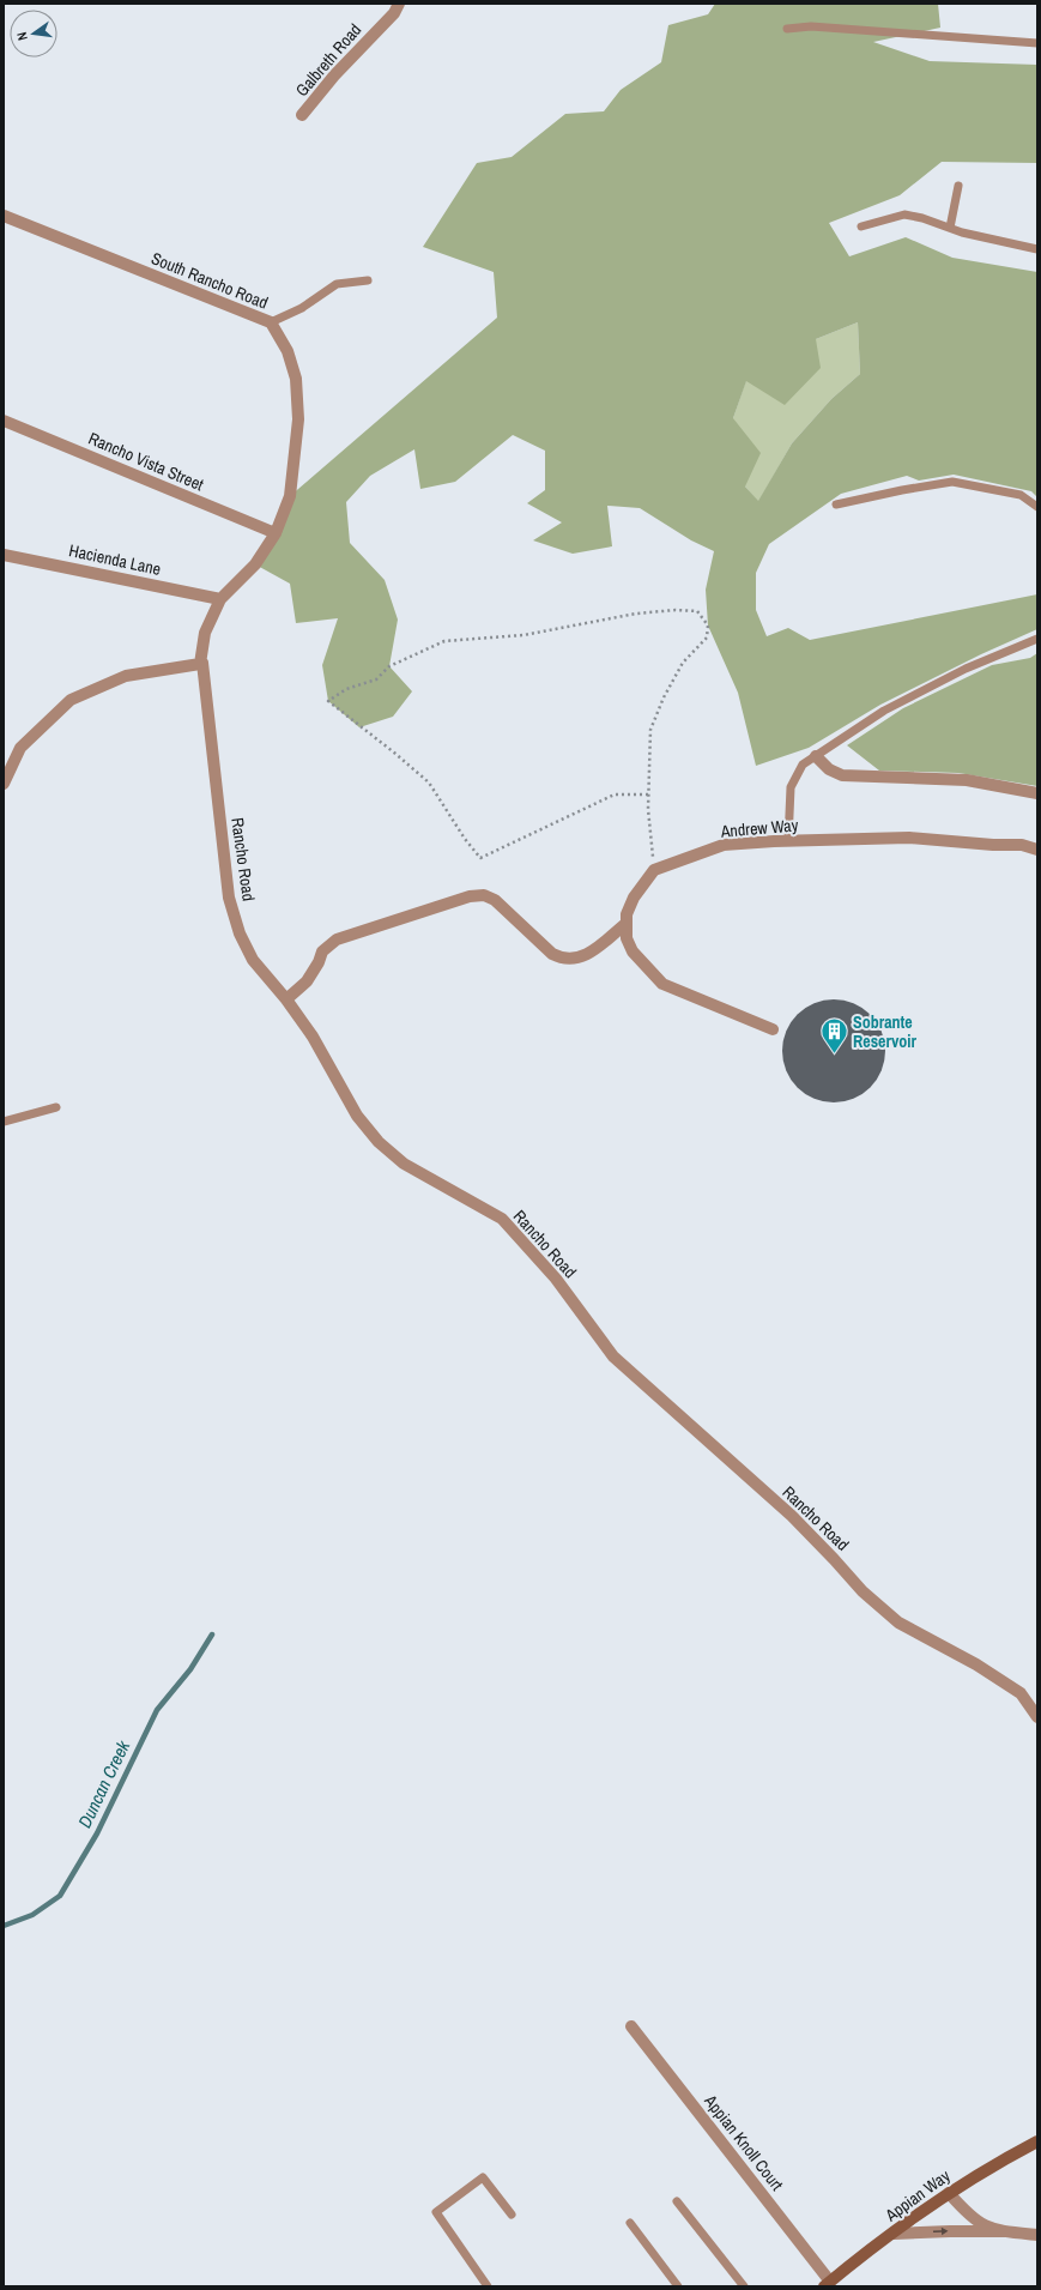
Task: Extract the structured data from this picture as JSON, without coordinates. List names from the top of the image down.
{
  "streets": {
    "main road": ["Appian Way"],
    "street": [
      "Galbreth Road",
      "South Rancho Road",
      "Rancho Vista Street",
      "Hacienda Lane",
      "Andrew Way",
      "Rancho Road",
      "Appian Knoll Court"
    ]
  },
  "crossings": [
    ["South Rancho Road", "Rancho Vista Street"],
    ["South Rancho Road", "Hacienda Lane"],
    ["South Rancho Road", "Rancho Road"],
    ["Appian Knoll Court", "Appian Way"]
  ],
  "water": ["Duncan Creek"],
  "places": {
    "building": ["Sobrante Reservoir"]
  },
  "north": "left"
}
